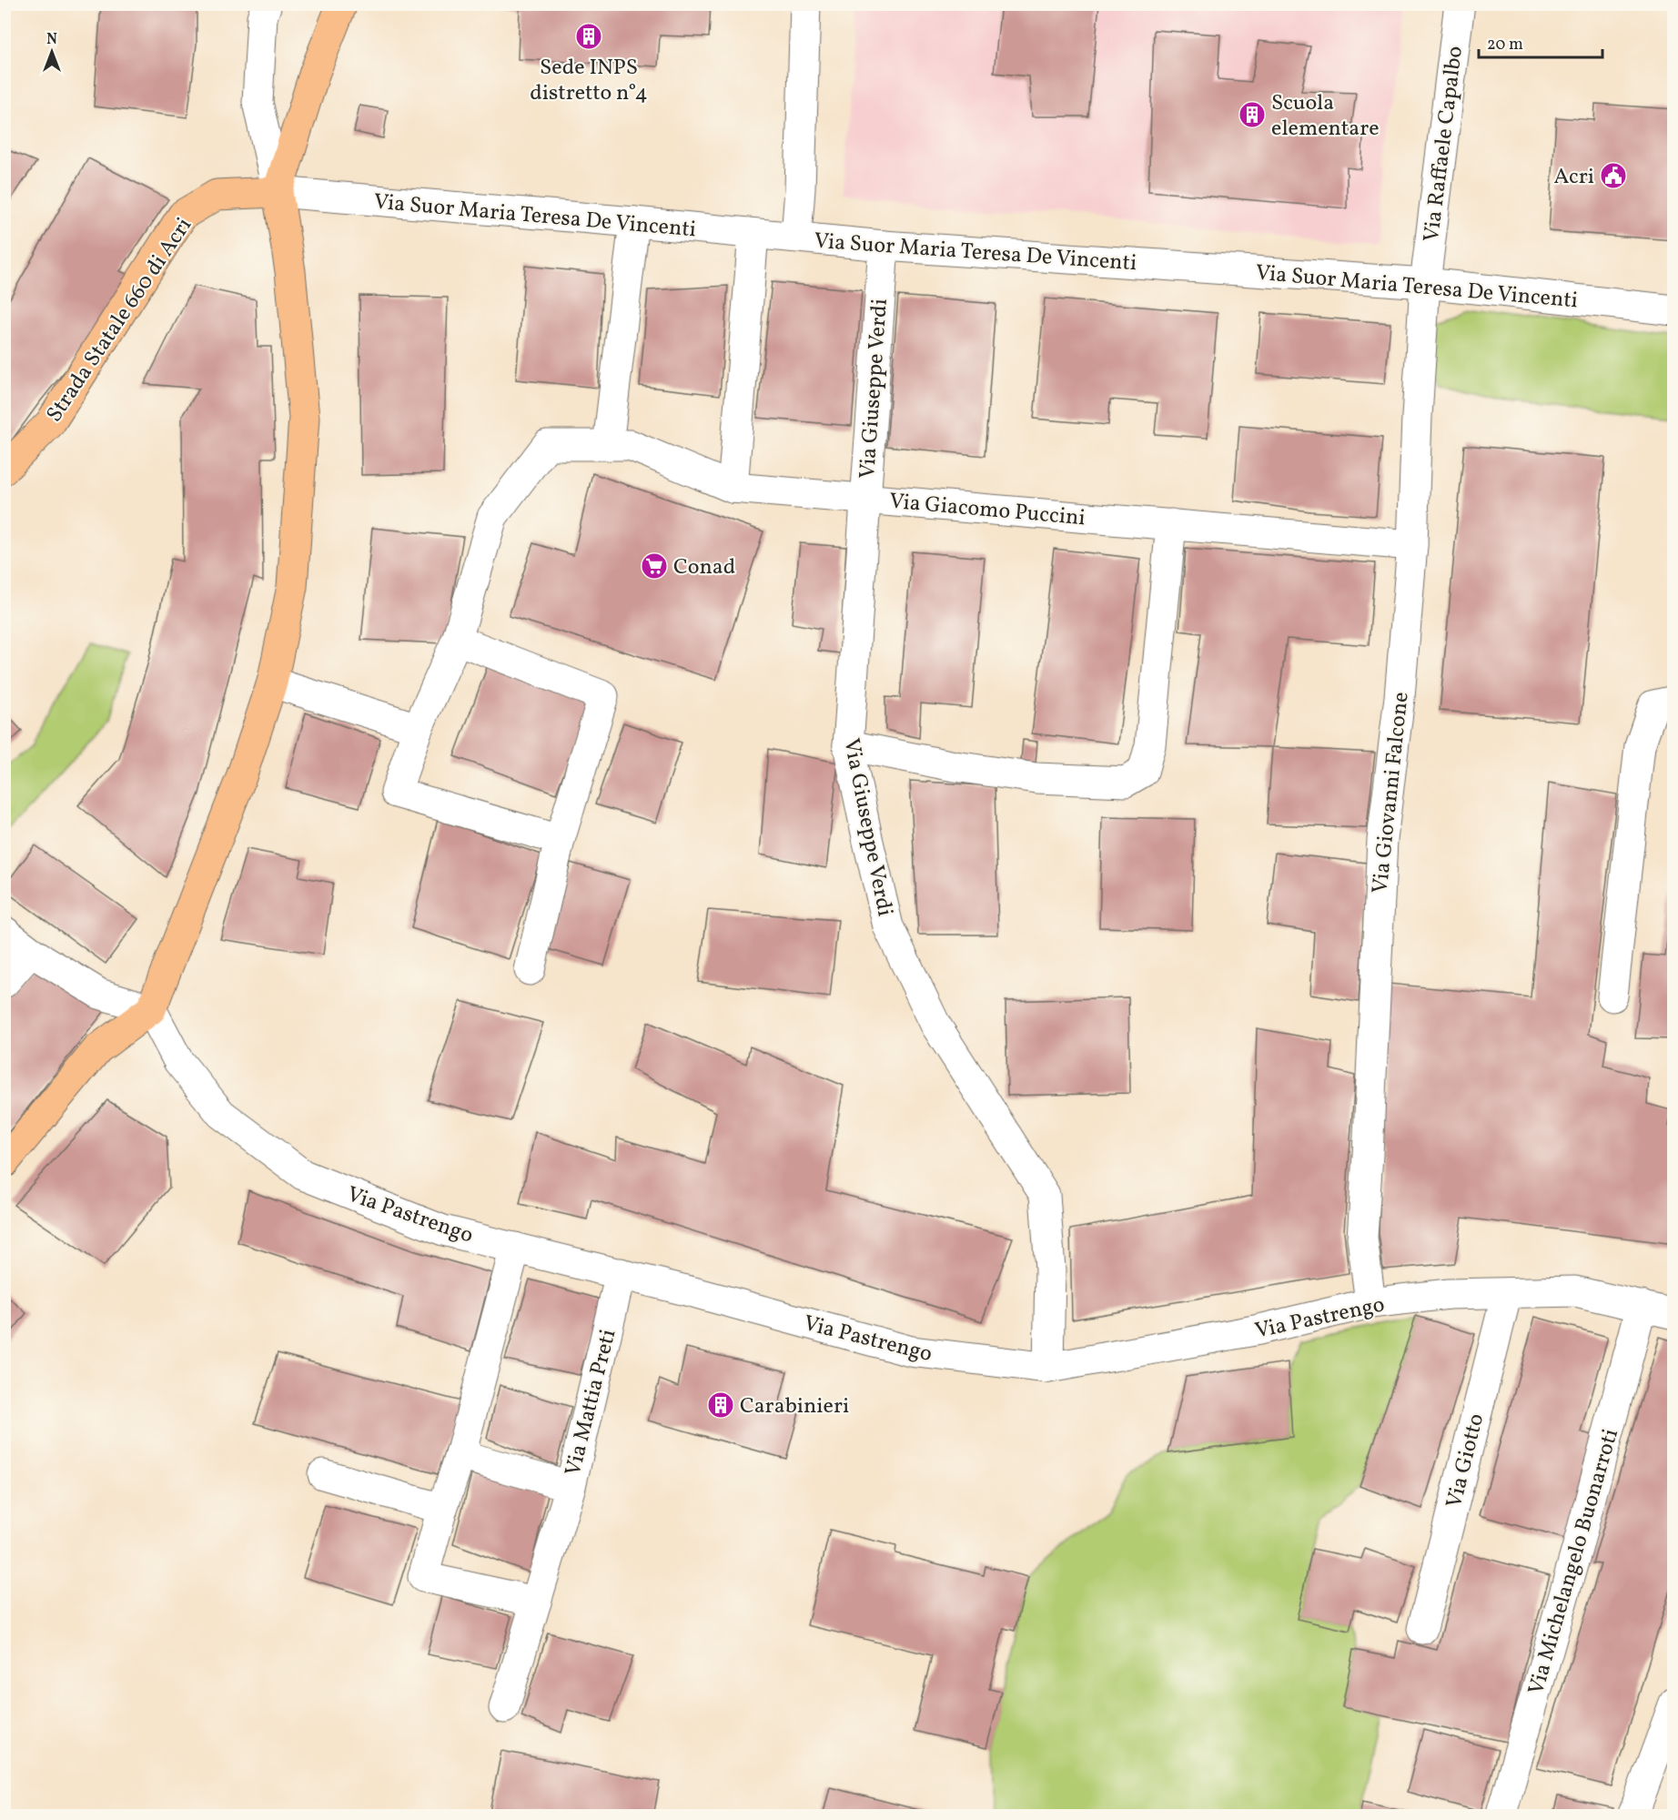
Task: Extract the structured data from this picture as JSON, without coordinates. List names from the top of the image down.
{
  "streets": {
    "main road": ["Strada Statale 660 di Acri"],
    "street": [
      "Via Raffaele Capalbo",
      "Via Suor Maria Teresa De Vincenti",
      "Via Giuseppe Verdi",
      "Via Giacomo Puccini",
      "Via Giovanni Falcone",
      "Via Pastrengo",
      "Via Mattia Preti",
      "Via Giotto",
      "Via Michelangelo Buonarroti"
    ]
  },
  "crossings": [
    ["Via Raffaele Capalbo", "Via Suor Maria Teresa De Vincenti"],
    ["Via Raffaele Capalbo", "Via Giovanni Falcone"],
    ["Via Suor Maria Teresa De Vincenti", "Strada Statale 660 di Acri"],
    ["Via Suor Maria Teresa De Vincenti", "Via Giuseppe Verdi"],
    ["Via Suor Maria Teresa De Vincenti", "Via Giovanni Falcone"],
    ["Via Giuseppe Verdi", "Via Giacomo Puccini"],
    ["Via Giuseppe Verdi", "Via Pastrengo"],
    ["Via Giacomo Puccini", "Via Giovanni Falcone"],
    ["Via Giovanni Falcone", "Via Pastrengo"],
    ["Via Pastrengo", "Via Mattia Preti"],
    ["Via Pastrengo", "Via Giotto"],
    ["Via Pastrengo", "Via Michelangelo Buonarroti"]
  ],
  "places": {
    "building": ["Sede INPS distretto n°4", "Scuola elementare", "Carabinieri"],
    "public building": ["Acri"],
    "supermarket": ["Conad"]
  },
  "scale_bar": "20 m",
  "north": "top"
}
